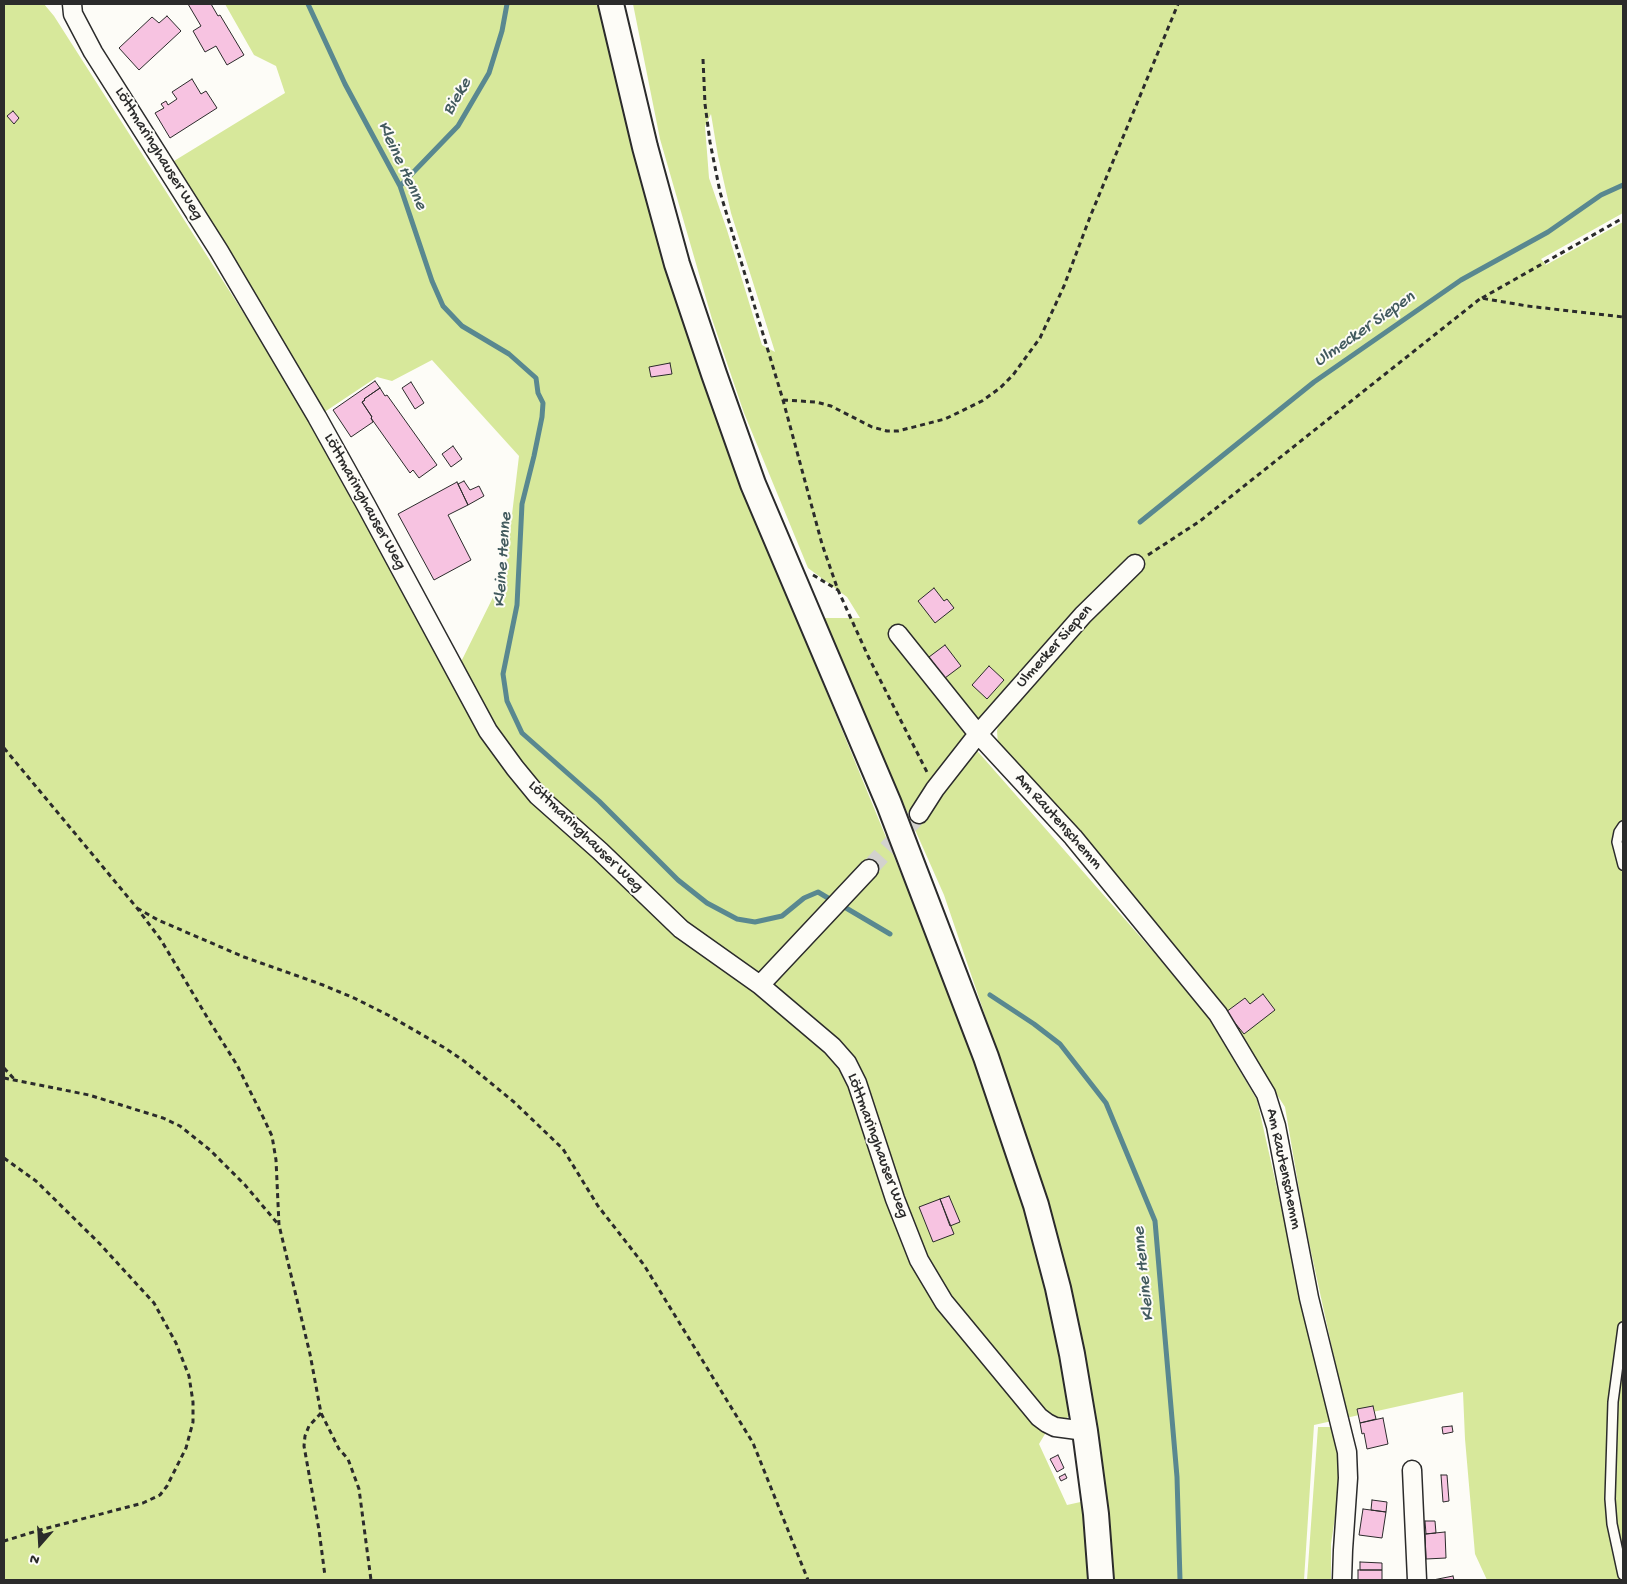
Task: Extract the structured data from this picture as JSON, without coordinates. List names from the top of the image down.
{
  "streets": {
    "street": ["Löttmaringhauser Weg", "Ulmecker Siepen", "Am Rautenschemm"]
  },
  "crossings": [
    ["Ulmecker Siepen", "Am Rautenschemm"]
  ],
  "water": ["Bieke", "Kleine Henne", "Ulmecker Siepen"],
  "north": "bottom"
}
